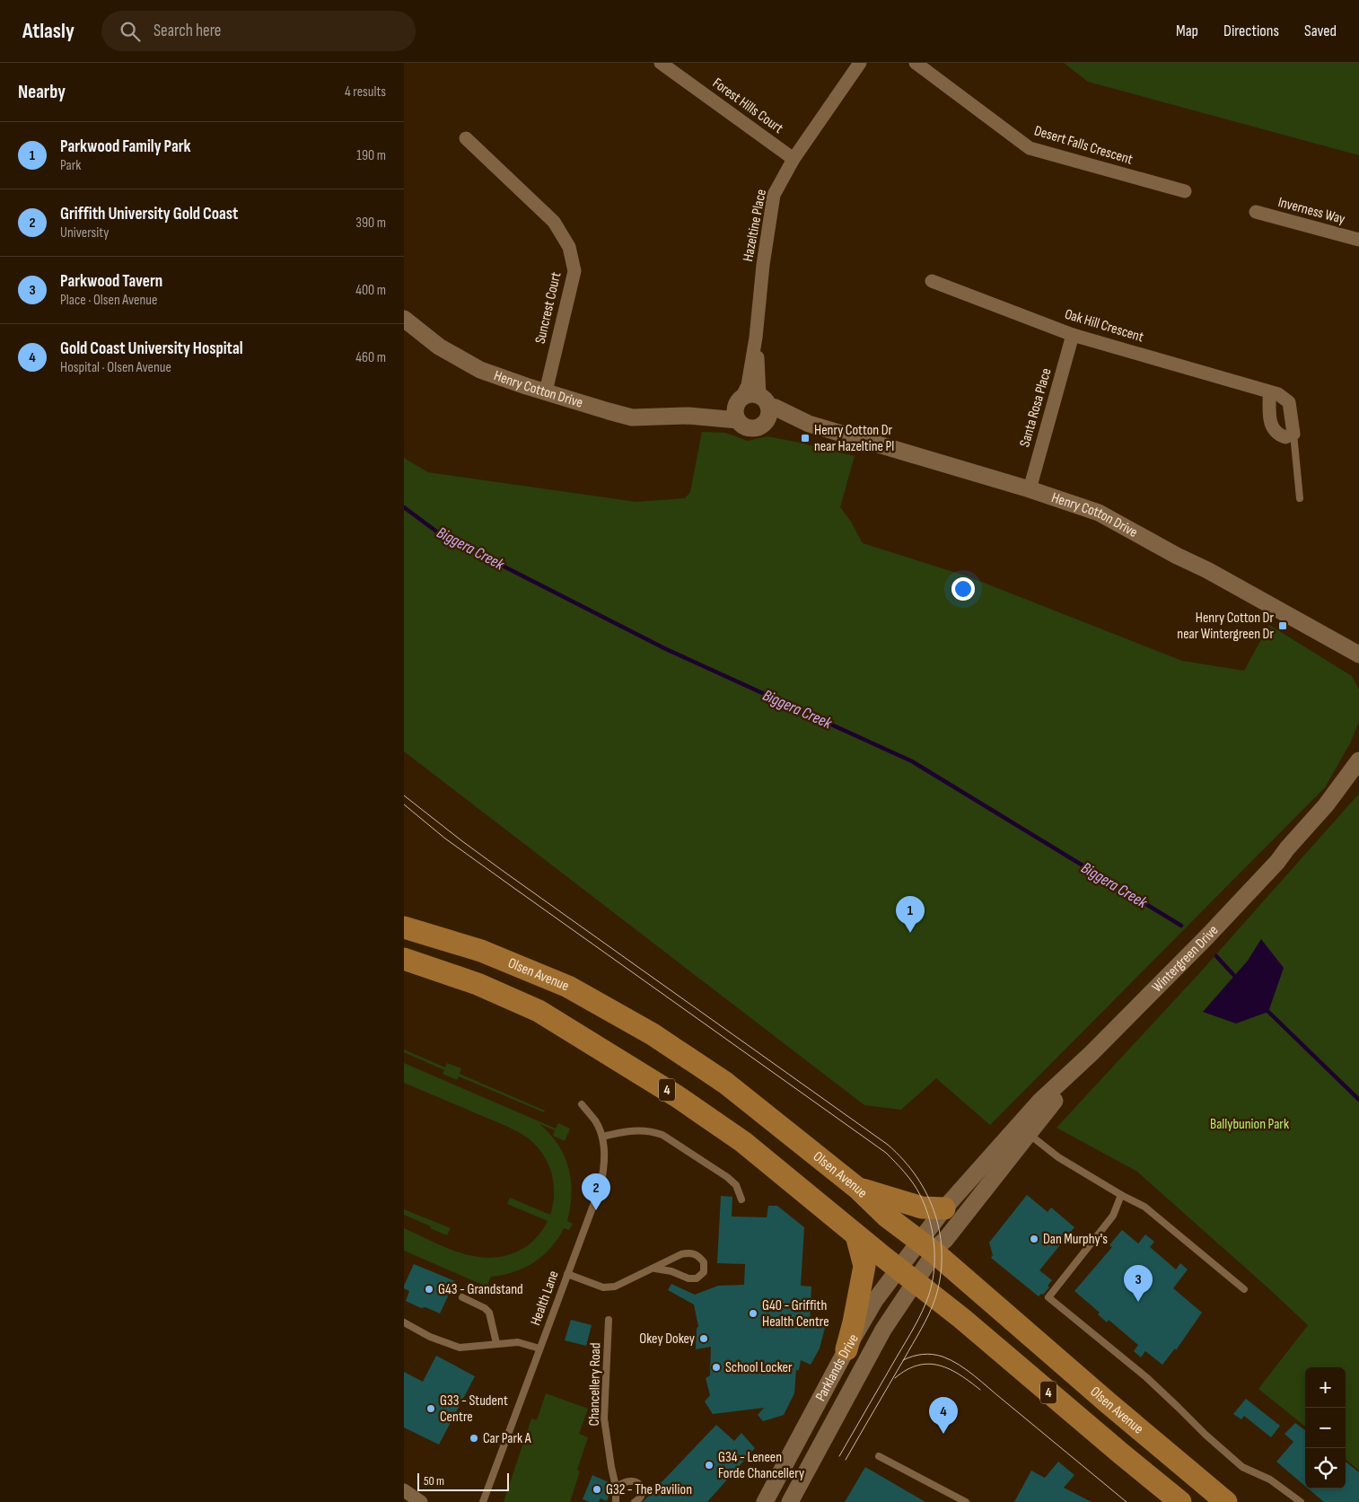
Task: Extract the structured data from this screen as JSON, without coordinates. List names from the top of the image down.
{
  "streets": {
    "main road": ["Olsen Avenue", "4"],
    "street": [
      "Forest Hills Court",
      "Desert Falls Crescent",
      "Inverness Way",
      "Hazeltine Place",
      "Suncrest Court",
      "Oak Hill Crescent",
      "Henry Cotton Drive",
      "Santa Rosa Place",
      "Wintergreen Drive",
      "Parklands Drive"
    ],
    "lane": ["Health Lane", "Chancellery Road"]
  },
  "crossings": [
    ["Forest Hills Court", "Hazeltine Place"],
    ["Hazeltine Place", "Henry Cotton Drive"],
    ["Suncrest Court", "Henry Cotton Drive"],
    ["Oak Hill Crescent", "Santa Rosa Place"],
    ["Henry Cotton Drive", "Santa Rosa Place"],
    ["Wintergreen Drive", "Olsen Avenue"],
    ["Wintergreen Drive", "Parklands Drive"],
    ["Olsen Avenue", "Parklands Drive"]
  ],
  "water": ["Biggera Creek"],
  "parks": ["Ballybunion Park"],
  "places": {
    "transit": ["Henry Cotton Dr near Hazeltine Pl", "Henry Cotton Dr near Wintergreen Dr"],
    "other": [
      "Dan Murphy's",
      "G43 - Grandstand",
      "G40 - Griffith Health Centre",
      "Okey Dokey",
      "School Locker",
      "G33 - Student Centre",
      "Car Park A",
      "G34 - Leneen Forde Chancellery",
      "G32 - The Pavilion"
    ]
  },
  "scale_bar": "50 m",
  "page": {
    "header": "Atlasly",
    "search": "Search here",
    "nav": ["Map", "Directions", "Saved"],
    "heading": ["Nearby", "4 results"],
    "list": [
      {
        "mark": "1",
        "name": "Parkwood Family Park",
        "note": "Park",
        "value": "190 m"
      },
      {
        "mark": "2",
        "name": "Griffith University Gold Coast",
        "note": "University",
        "value": "390 m"
      },
      {
        "mark": "3",
        "name": "Parkwood Tavern",
        "note": "Place · Olsen Avenue",
        "value": "400 m"
      },
      {
        "mark": "4",
        "name": "Gold Coast University Hospital",
        "note": "Hospital · Olsen Avenue",
        "value": "460 m"
      }
    ],
    "pins": [
      "1",
      "2",
      "3",
      "4"
    ],
    "map_buttons": ["+", "−"],
    "scale": "50 m"
  }
}
